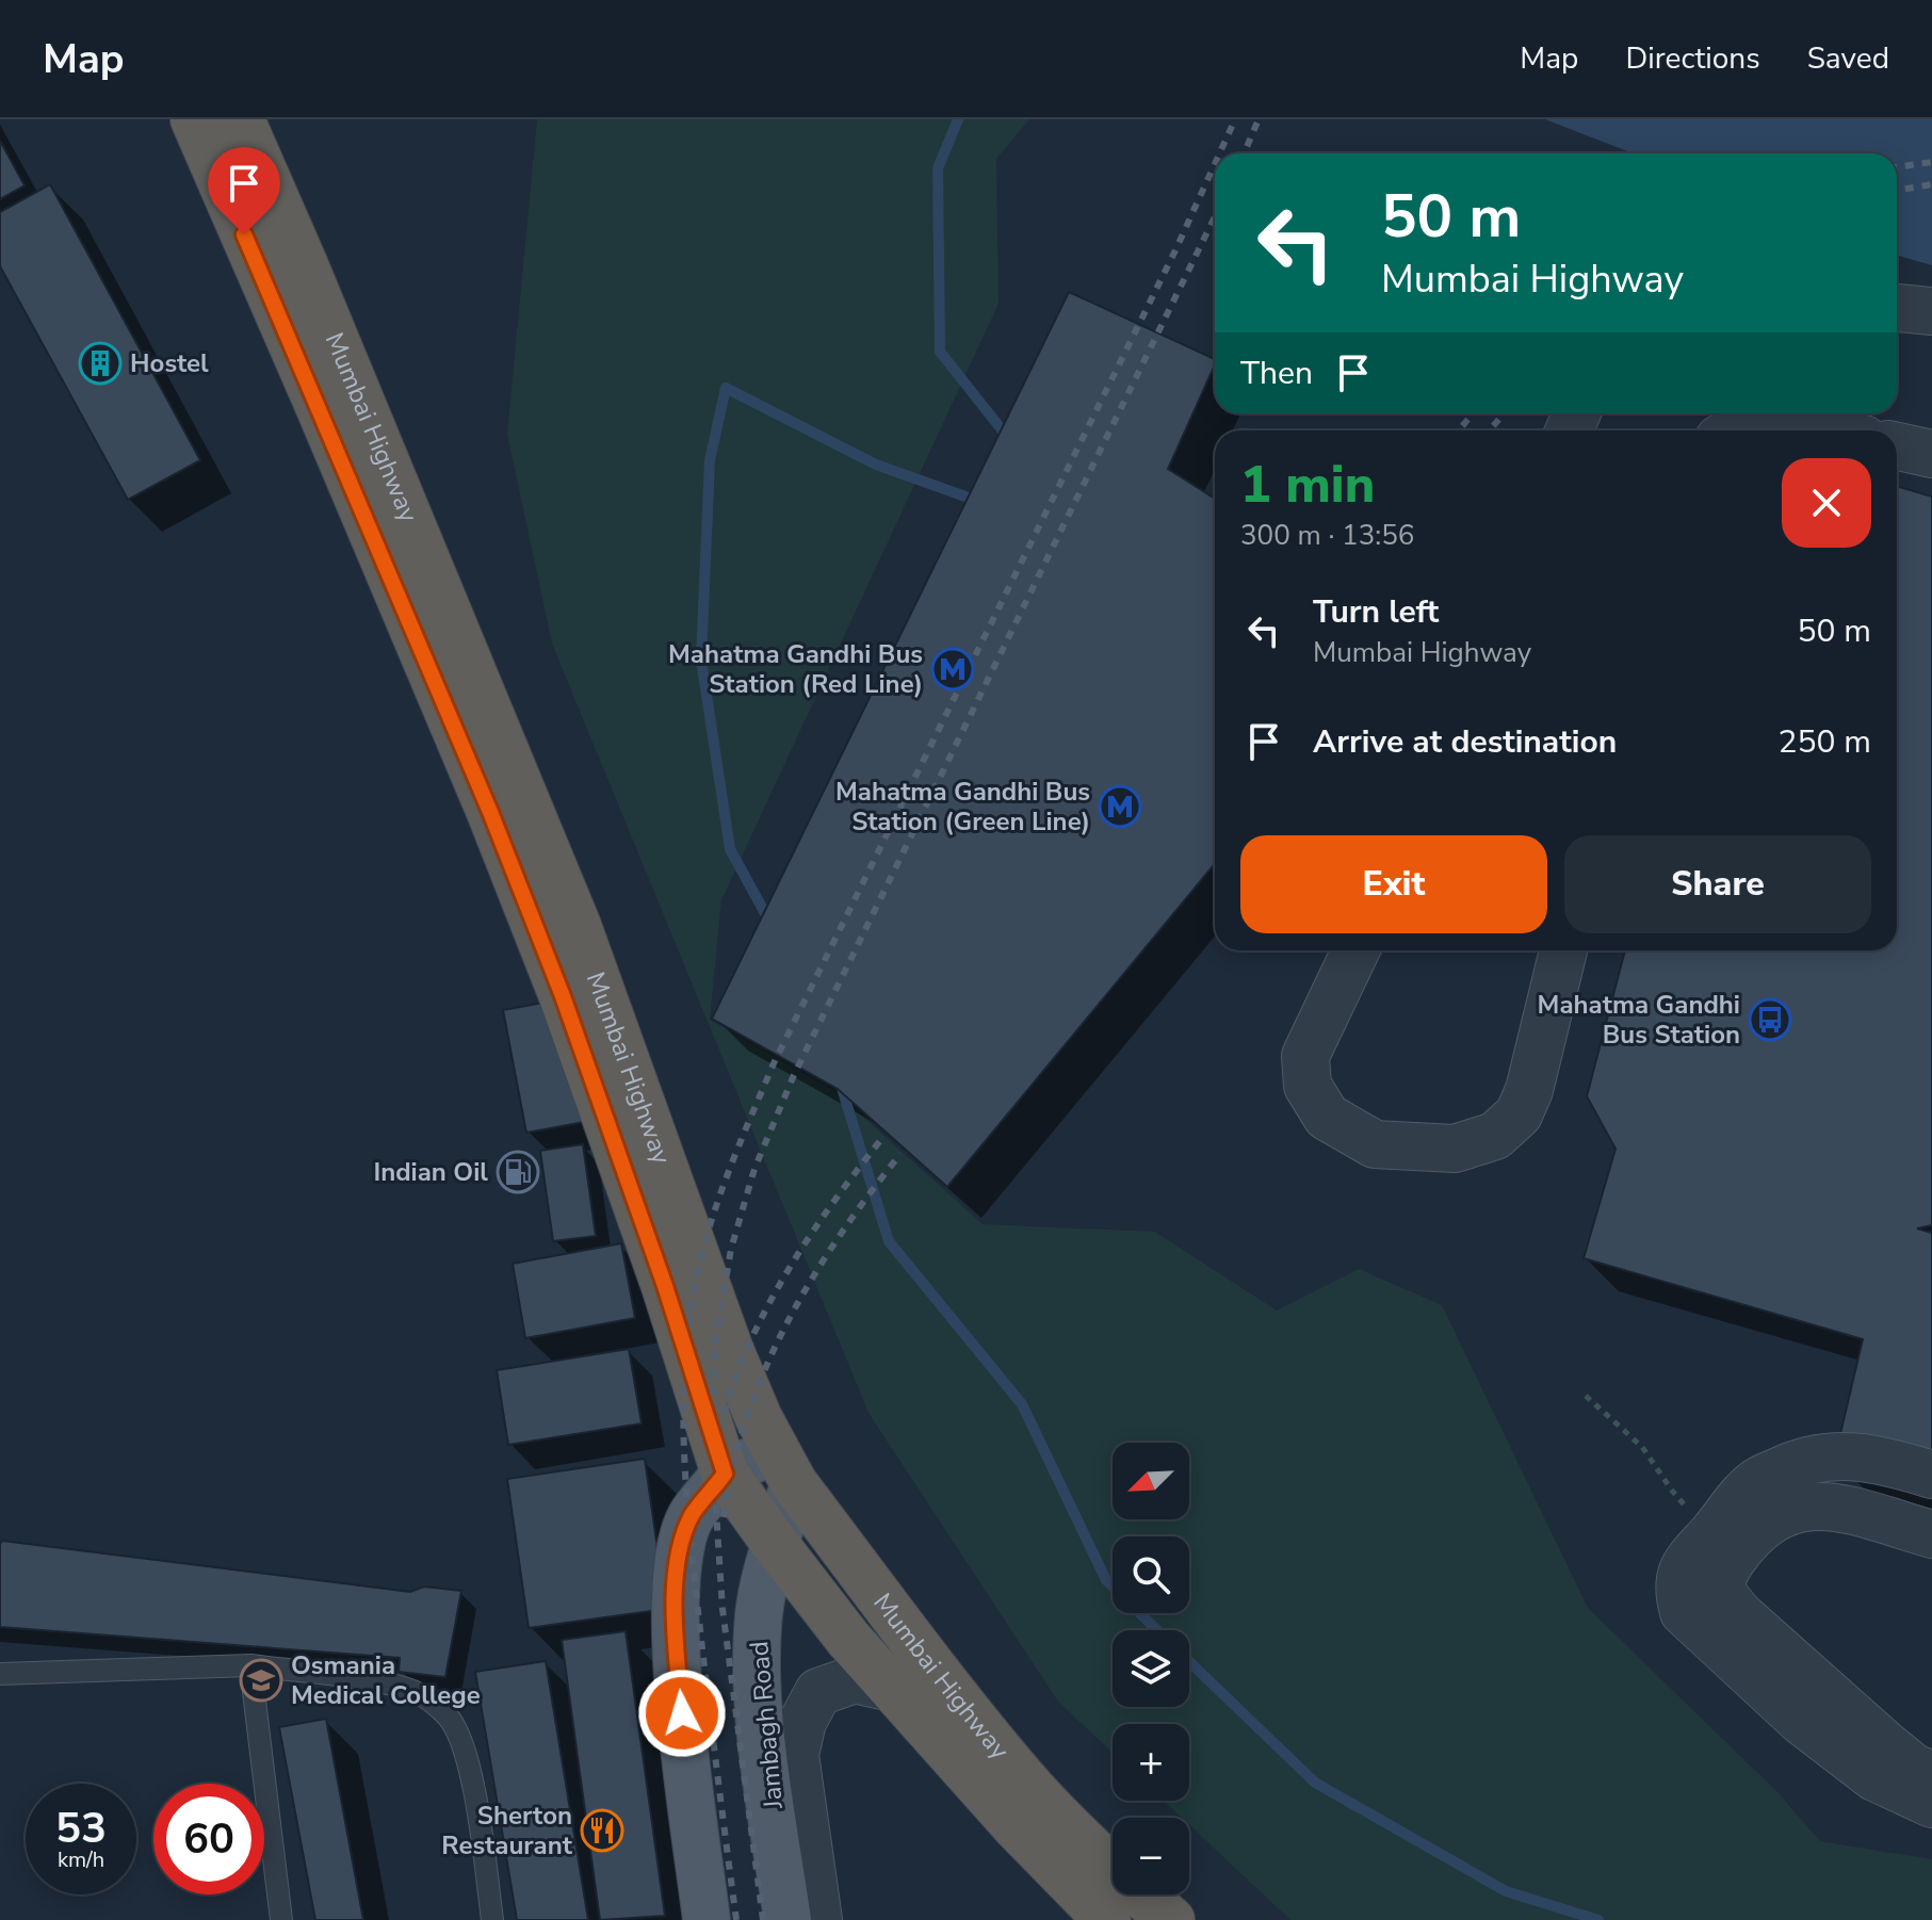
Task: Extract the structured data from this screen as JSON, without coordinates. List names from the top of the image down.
{
  "streets": {
    "highway": ["Mumbai Highway"],
    "main road": ["Jambagh Road"]
  },
  "crossings": [
    ["Mumbai Highway", "Jambagh Road"]
  ],
  "places": {
    "building": ["Hostel"],
    "metro station": ["Mahatma Gandhi Bus Station (Red Line)", "Mahatma Gandhi Bus Station (Green Line)"],
    "bus stop": ["Mahatma Gandhi Bus Station"],
    "fuel station": ["Indian Oil"],
    "school or university": ["Osmania Medical College"],
    "restaurant": ["Sherton Restaurant"]
  },
  "north": "bottom left",
  "page": {
    "header": "Map",
    "nav": ["Map", "Directions", "Saved"],
    "turn": ["50 m", "Mumbai Highway"],
    "then": "Then",
    "heading": ["1 min", "300 m · 13:56"],
    "list": [
      {
        "name": "Turn left",
        "note": "Mumbai Highway",
        "value": "50 m"
      },
      {
        "name": "Arrive at destination",
        "value": "250 m"
      }
    ],
    "buttons": ["Exit", "Share"],
    "map_buttons": ["+", "−"],
    "speed": "53 km/h",
    "limit": "60"
  }
}
